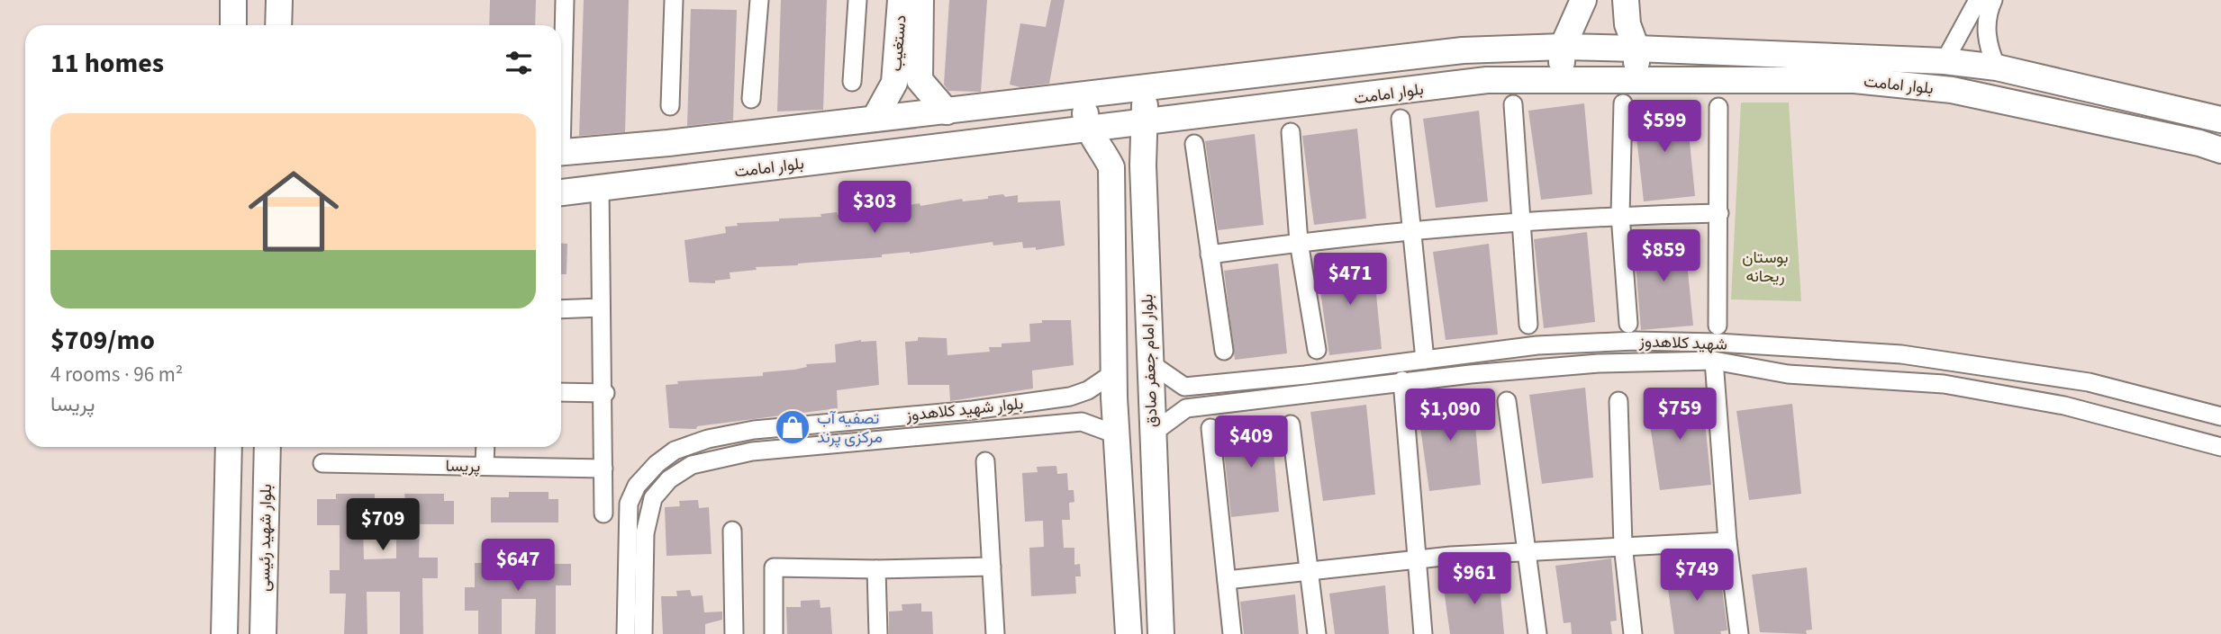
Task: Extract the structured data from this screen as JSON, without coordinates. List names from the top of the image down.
{
  "streets": {
    "street": [
      "دستغیب",
      "بلوار امامت",
      "شهید کلاهدوز",
      "بلوار امام جعفر صادق",
      "بلوار شهید کلاهدوز",
      "پریسا",
      "بلوار شهید رئیسی"
    ]
  },
  "crossings": [
    ["دستغیب", "بلوار امامت"],
    ["بلوار امامت", "بلوار امام جعفر صادق"],
    ["شهید کلاهدوز", "بلوار امام جعفر صادق"]
  ],
  "parks": ["بوستان ریحانه"],
  "places": {
    "shop": ["تصفیه آب مرکزی پرند"]
  },
  "page": {
    "heading": "11 homes",
    "price": [
      "$599",
      "$303",
      "$859",
      "$471",
      "$759",
      "$1,090",
      "$409",
      "$709",
      "$647",
      "$749",
      "$961"
    ],
    "list": [
      {
        "name": "$709/mo",
        "note": "4 rooms · 96 m² · پریسا"
      }
    ]
  }
}
